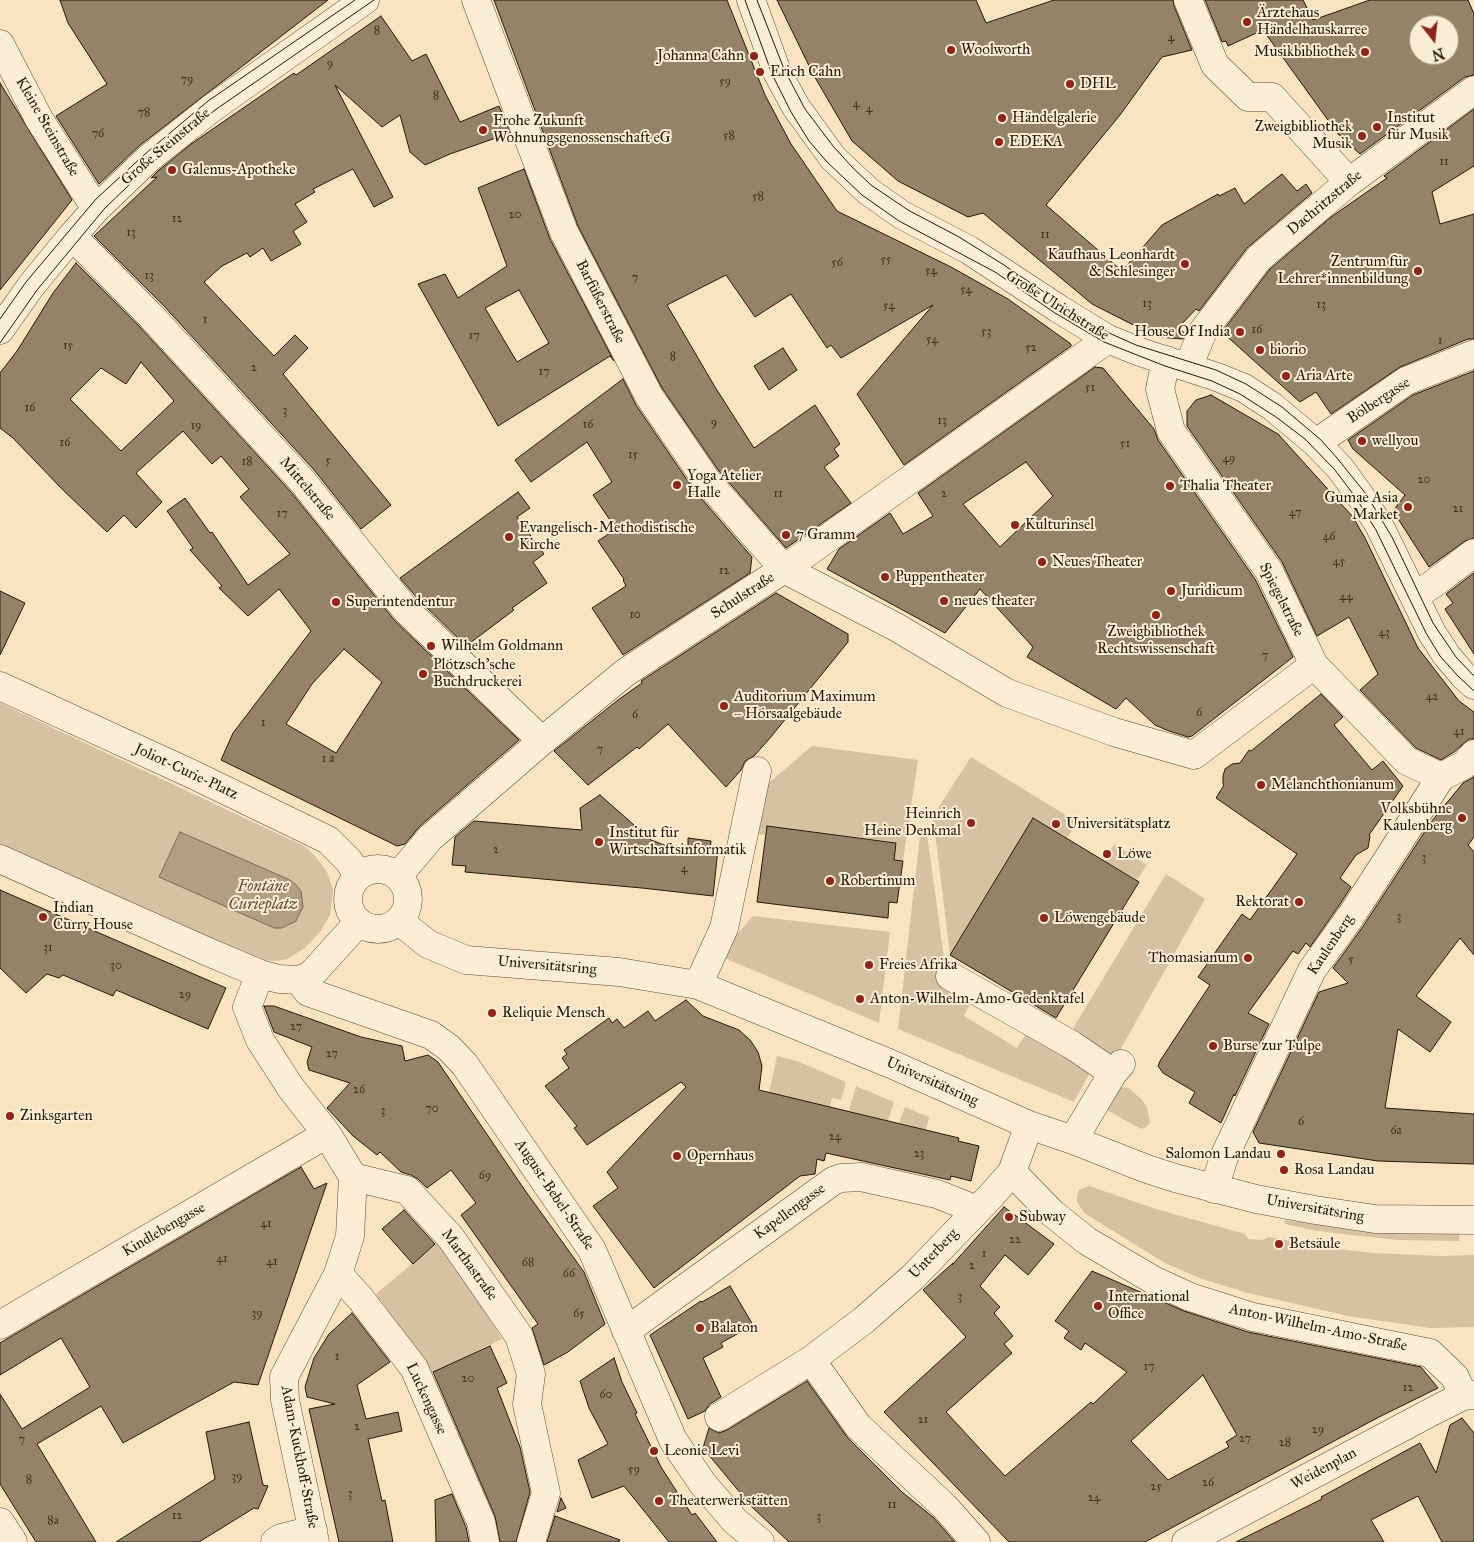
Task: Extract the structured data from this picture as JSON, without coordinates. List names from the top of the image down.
{
  "streets": {
    "street": [
      "Kleine Steinstraße",
      "Große Steinstraße",
      "Dachritzstraße",
      "Barfüßerstraße",
      "Große Ulrichstraße",
      "Bölbergasse",
      "Mittelstraße",
      "Schulstraße",
      "Spiegelstraße",
      "Joliot-Curie-Platz",
      "Kaulenberg",
      "Universitätsring",
      "August-Bebel-Straße",
      "Kapellengasse",
      "Kindlebengasse",
      "Unterberg",
      "Marthastraße",
      "Anton-Wilhelm-Amo-Straße",
      "Luckengasse",
      "Adam-Kuckhoff-Straße",
      "Weidenplan"
    ]
  },
  "crossings": [
    ["Kleine Steinstraße", "Große Steinstraße"],
    ["Große Steinstraße", "Mittelstraße"],
    ["Dachritzstraße", "Große Ulrichstraße"],
    ["Dachritzstraße", "Spiegelstraße"],
    ["Barfüßerstraße", "Schulstraße"],
    ["Große Ulrichstraße", "Bölbergasse"],
    ["Große Ulrichstraße", "Schulstraße"],
    ["Große Ulrichstraße", "Spiegelstraße"],
    ["Mittelstraße", "Schulstraße"],
    ["Schulstraße", "Joliot-Curie-Platz"],
    ["Schulstraße", "Universitätsring"],
    ["Spiegelstraße", "Kaulenberg"],
    ["Joliot-Curie-Platz", "Universitätsring"],
    ["Kaulenberg", "Universitätsring"],
    ["Universitätsring", "Unterberg"],
    ["August-Bebel-Straße", "Kapellengasse"],
    ["Kapellengasse", "Unterberg"],
    ["Unterberg", "Anton-Wilhelm-Amo-Straße"],
    ["Marthastraße", "Adam-Kuckhoff-Straße"],
    ["Anton-Wilhelm-Amo-Straße", "Weidenplan"],
    ["Luckengasse", "Adam-Kuckhoff-Straße"]
  ],
  "water": ["Fontäne Curieplatz"],
  "places": [
    "Ärztehaus Händelhauskarree",
    "Woolworth",
    "Musikbibliothek",
    "Johanna Cahn",
    "Erich Cahn",
    "DHL",
    "Händelgalerie",
    "Institut für Musik",
    "Frohe Zukunft Wohnungsgenossenschaft eG",
    "Zweigbibliothek Musik",
    "EDEKA",
    "Galenus-Apotheke",
    "Kaufhaus Leonhardt & Schlesinger",
    "Zentrum für Lehrer*innenbildung",
    "House Of India",
    "biorio",
    "Aria Arte",
    "wellyou",
    "Yoga Atelier Halle",
    "Thalia Theater",
    "Gumae Asia Market",
    "Kulturinsel",
    "7 Gramm",
    "Evangelisch-Methodistische Kirche",
    "Neues Theater",
    "Puppentheater",
    "Juridicum",
    "neues theater",
    "Superintendentur",
    "Zweigbibliothek Rechtswissenschaft",
    "Wilhelm Goldmann",
    "Plötzsch'sche Buchdruckerei",
    "Auditorium Maximum – Hörsaalgebäude",
    "Melanchthonianum",
    "Volksbühne Kaulenberg",
    "Heinrich Heine Denkmal",
    "Universitätsplatz",
    "Institut für Wirtschaftsinformatik",
    "Löwe",
    "Robertinum",
    "Rektorat",
    "Indian Curry House",
    "Löwengebäude",
    "Thomasianum",
    "Freies Afrika",
    "Anton-Wilhelm-Amo-Gedenktafel",
    "Reliquie Mensch",
    "Burse zur Tulpe",
    "Zinksgarten",
    "Salomon Landau",
    "Opernhaus",
    "Rosa Landau",
    "Subway",
    "Betsäule",
    "International Office",
    "Balaton",
    "Leonie Levi",
    "Theaterwerkstätten"
  ],
  "house_numbers": [
    "8",
    "4",
    "9",
    "79",
    "59",
    "8",
    "4",
    "4",
    "78",
    "76",
    "58",
    "11",
    "58",
    "20",
    "12",
    "13",
    "11",
    "55",
    "56",
    "54",
    "13",
    "7",
    "54",
    "13",
    "13",
    "54",
    "1",
    "16",
    "53",
    "17",
    "54",
    "1",
    "15",
    "52",
    "8",
    "2",
    "17",
    "51",
    "16",
    "3",
    "13",
    "9",
    "16",
    "19",
    "16",
    "51",
    "15",
    "49",
    "5",
    "18",
    "20",
    "11",
    "2",
    "21",
    "47",
    "17",
    "46",
    "45",
    "12",
    "44",
    "10",
    "43",
    "7",
    "42",
    "6",
    "6",
    "1",
    "41",
    "7",
    "1 a",
    "2",
    "3",
    "4",
    "3",
    "31",
    "5",
    "30",
    "29",
    "27",
    "27",
    "26",
    "70",
    "3",
    "6",
    "6a",
    "24",
    "23",
    "69",
    "41",
    "22",
    "1",
    "41",
    "41",
    "68",
    "2",
    "66",
    "3",
    "39",
    "65",
    "1",
    "17",
    "20",
    "12",
    "60",
    "21",
    "2",
    "29",
    "27",
    "7",
    "28",
    "59",
    "39",
    "8",
    "26",
    "25",
    "3",
    "24",
    "11",
    "12",
    "3",
    "8a"
  ],
  "north": "bottom"
}
